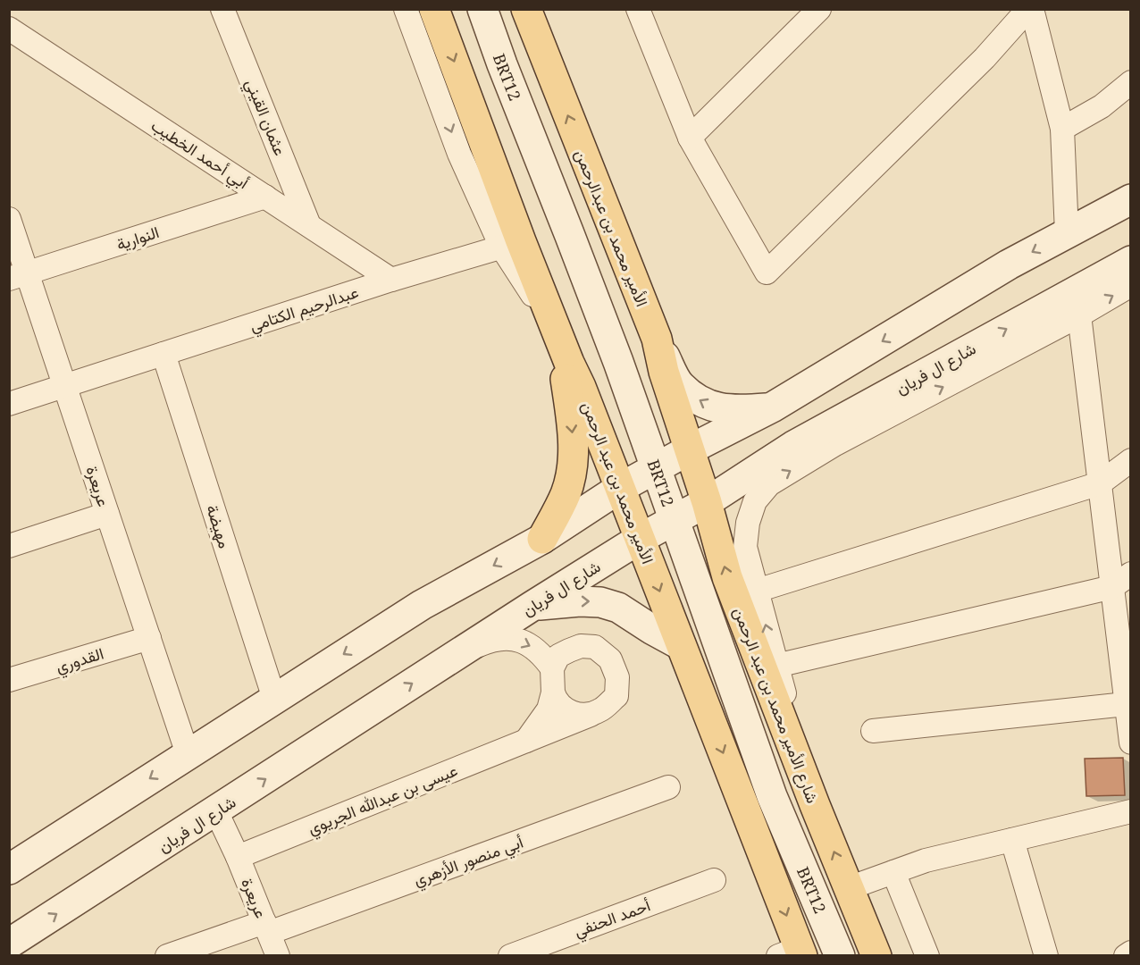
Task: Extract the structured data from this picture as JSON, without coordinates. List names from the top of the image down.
{
  "streets": {
    "main road": [
      "BRT12",
      "الأمير محمد بن عبدالرحمن",
      "شارع ال فريان",
      "الأمير محمد بن عبد الرحمن",
      "شارع الأمير محمد بن عبد الرحمن"
    ],
    "street": [
      "عثمان القيني",
      "أبي أحمد الخطيب",
      "النوارية",
      "عبدالرحيم الكتامي",
      "عريعرة",
      "مهيضة",
      "القدوري",
      "عيسى بن عبدالله الجريوي",
      "أبي منصور الأزهري",
      "أحمد الحنفي"
    ]
  },
  "crossings": [
    ["BRT12", "شارع ال فريان"],
    ["عثمان القيني", "أبي أحمد الخطيب"],
    ["أبي أحمد الخطيب", "النوارية"],
    ["أبي أحمد الخطيب", "عبدالرحيم الكتامي"],
    ["الأمير محمد بن عبدالرحمن", "شارع الأمير محمد بن عبد الرحمن"],
    ["النوارية", "عريعرة"],
    ["عبدالرحيم الكتامي", "الأمير محمد بن عبد الرحمن"],
    ["عبدالرحيم الكتامي", "عريعرة"],
    ["عبدالرحيم الكتامي", "مهيضة"],
    ["شارع ال فريان", "الأمير محمد بن عبد الرحمن"],
    ["شارع ال فريان", "عريعرة"],
    ["شارع ال فريان", "شارع الأمير محمد بن عبد الرحمن"],
    ["عريعرة", "القدوري"],
    ["عريعرة", "عيسى بن عبدالله الجريوي"],
    ["عريعرة", "أبي منصور الأزهري"]
  ],
  "one_way": ["الأمير محمد بن عبدالرحمن", "الأمير محمد بن عبد الرحمن", "شارع الأمير محمد بن عبد الرحمن"]
}
